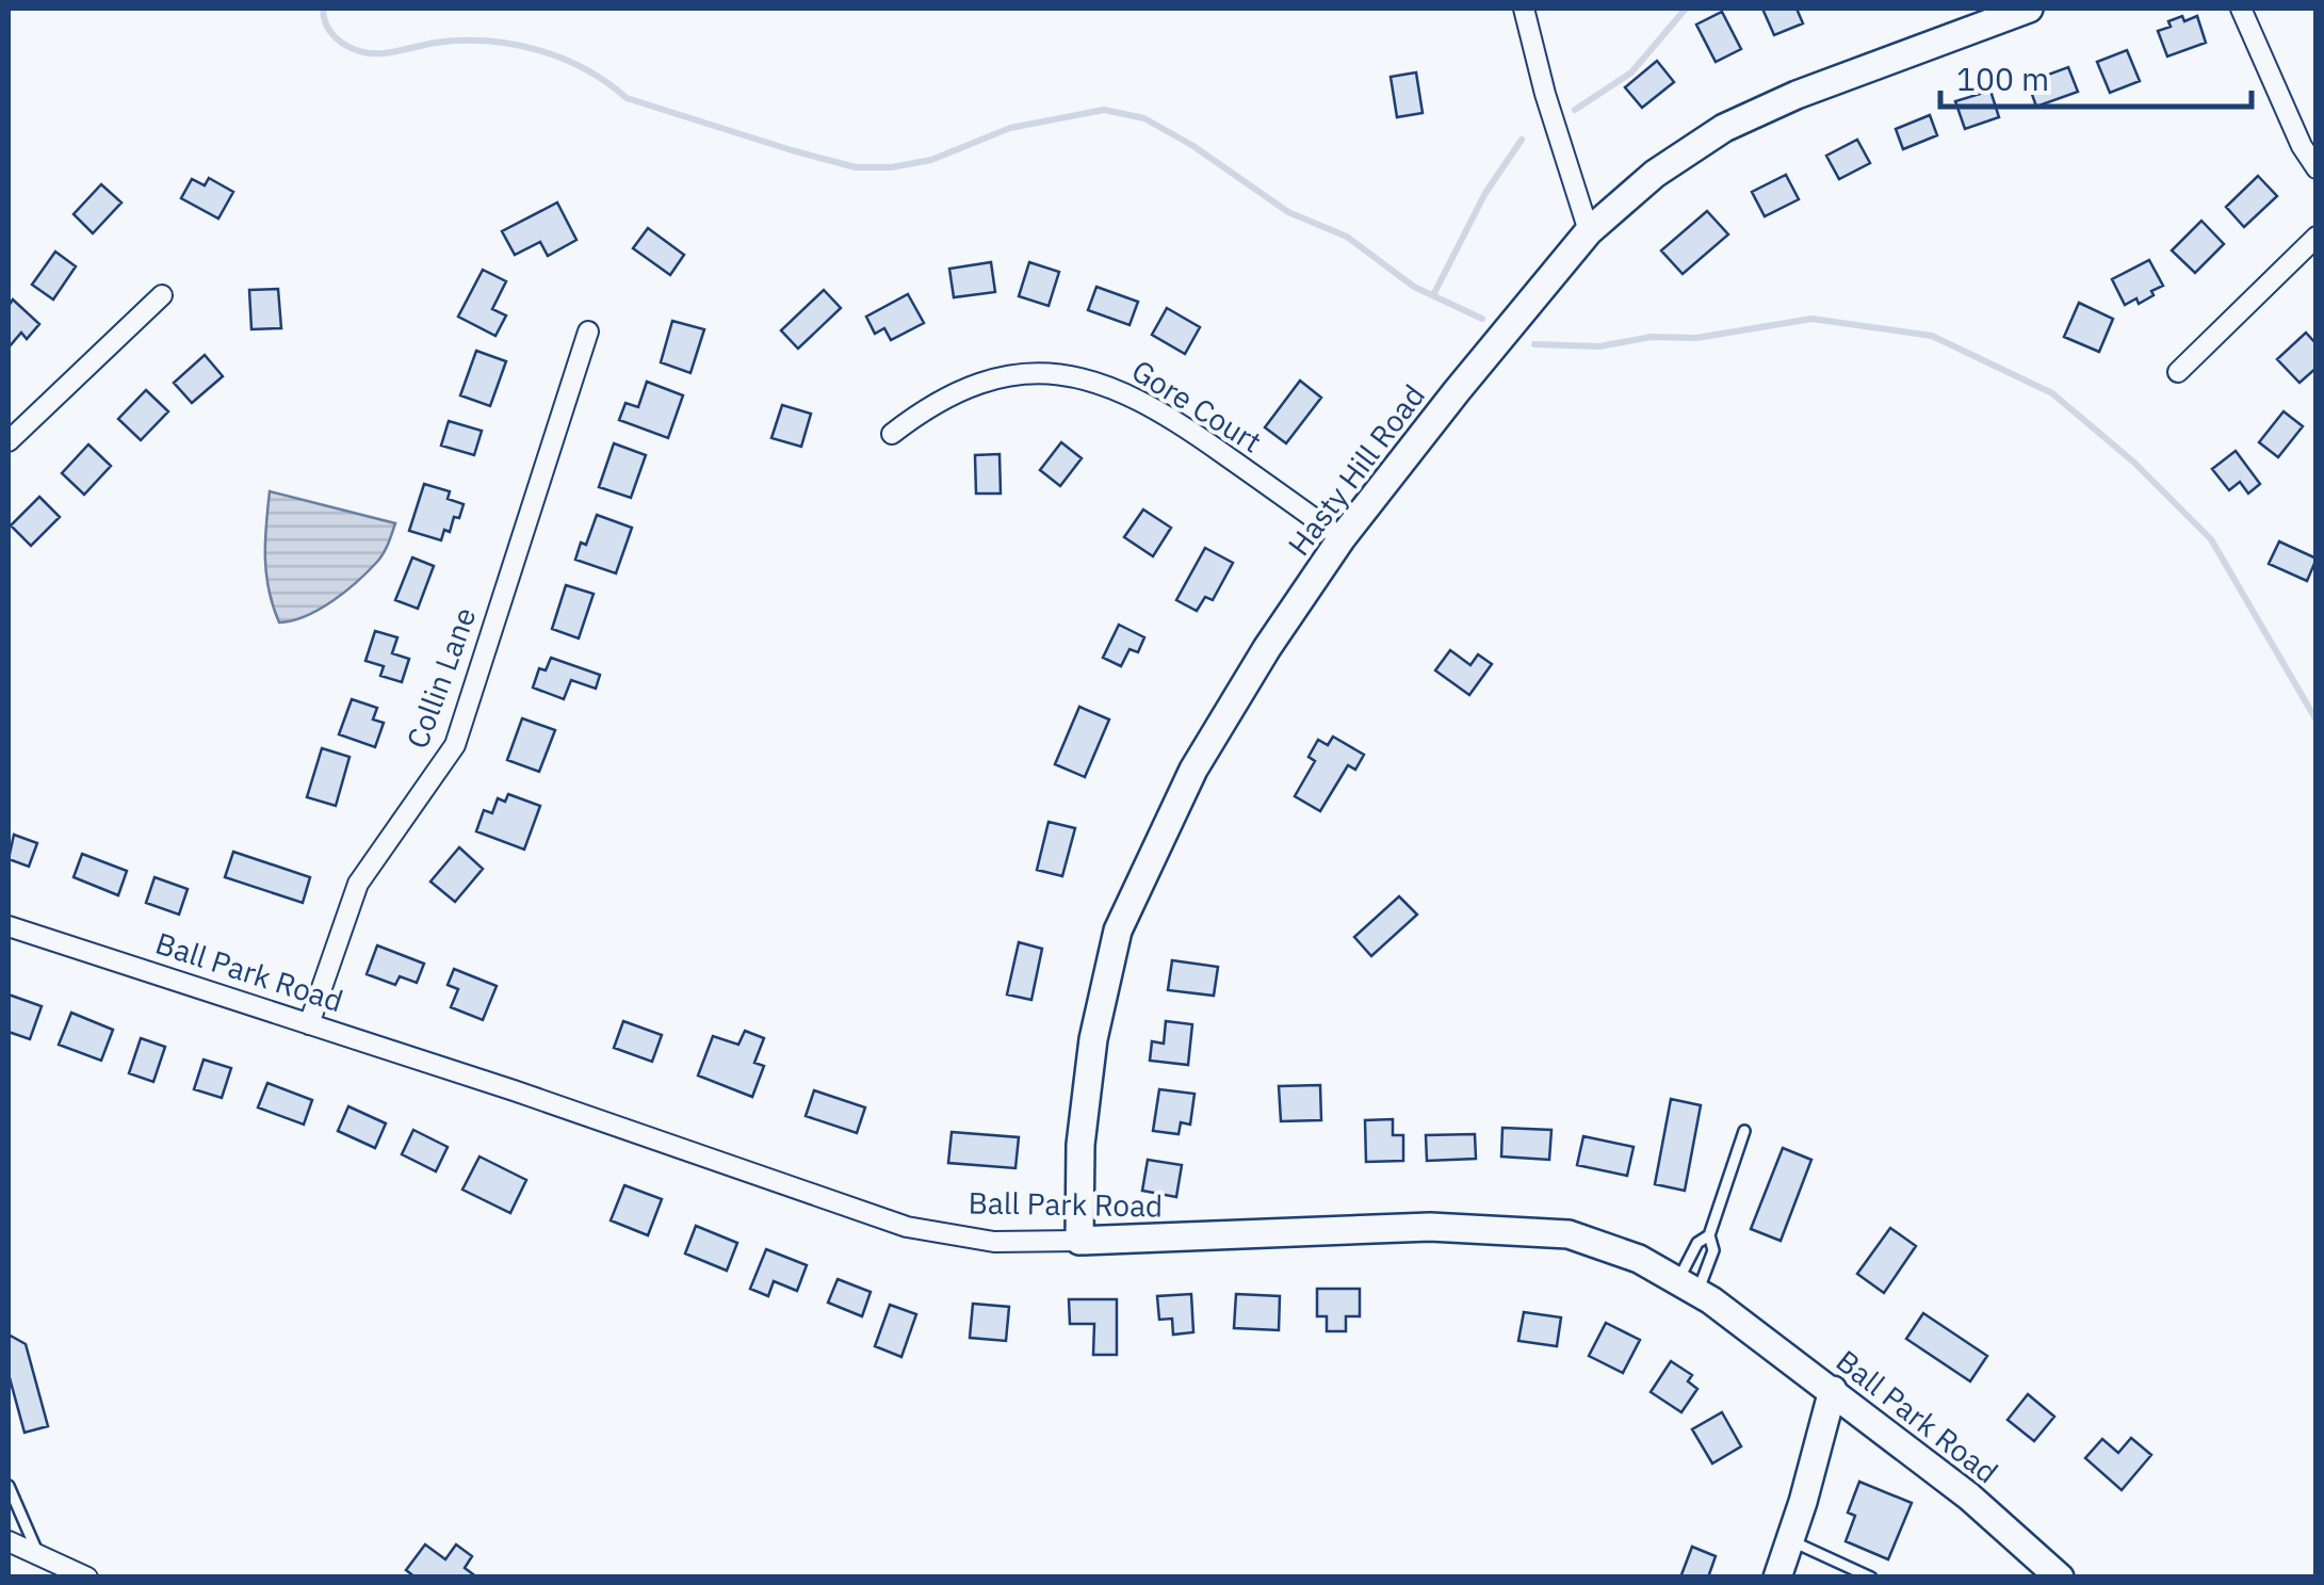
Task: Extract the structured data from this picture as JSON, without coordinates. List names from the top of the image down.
{
  "streets": {
    "street": [
      "Gore Court",
      "Hasty Hill Road",
      "Collin Lane",
      "Ball Park Road"
    ]
  },
  "crossings": [
    ["Gore Court", "Hasty Hill Road"],
    ["Hasty Hill Road", "Ball Park Road"],
    ["Collin Lane", "Ball Park Road"]
  ],
  "scale_bar": "100 m"
}
